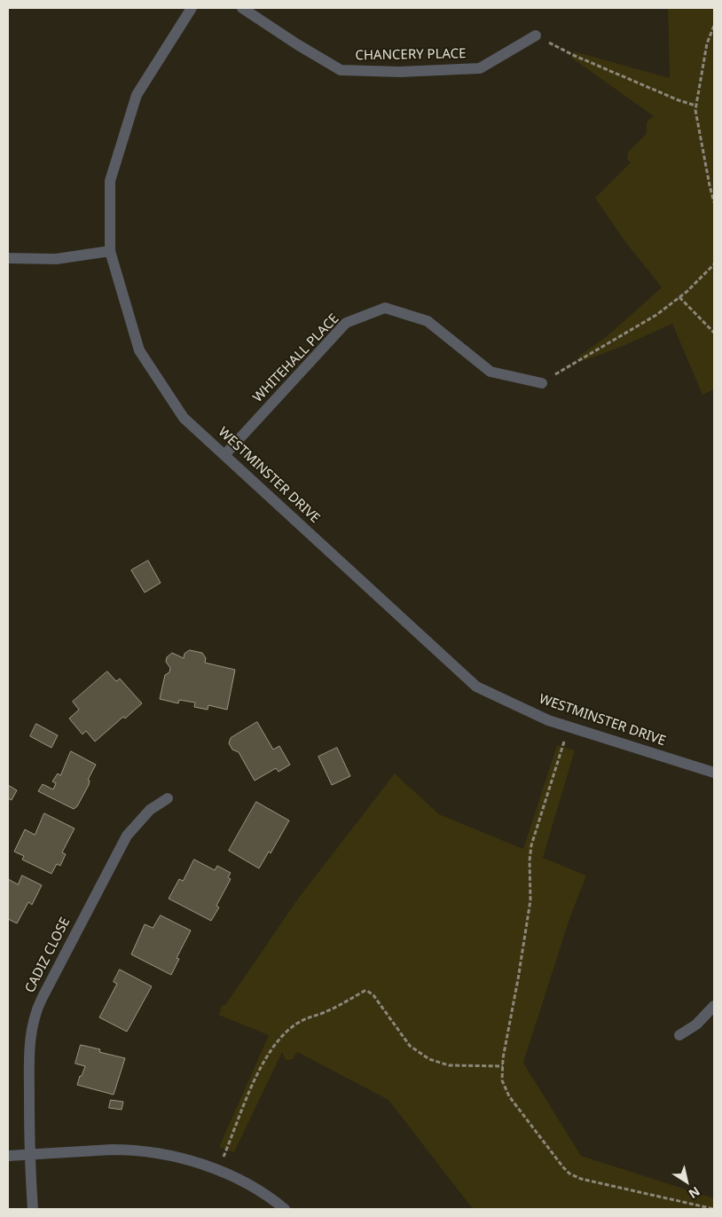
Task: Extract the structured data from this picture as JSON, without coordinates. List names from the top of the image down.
{
  "streets": {
    "street": [
      "CHANCERY PLACE",
      "WHITEHALL PLACE",
      "WESTMINSTER DRIVE",
      "CADIZ CLOSE"
    ]
  },
  "crossings": [
    ["WHITEHALL PLACE", "WESTMINSTER DRIVE"]
  ],
  "north": "bottom right"
}
